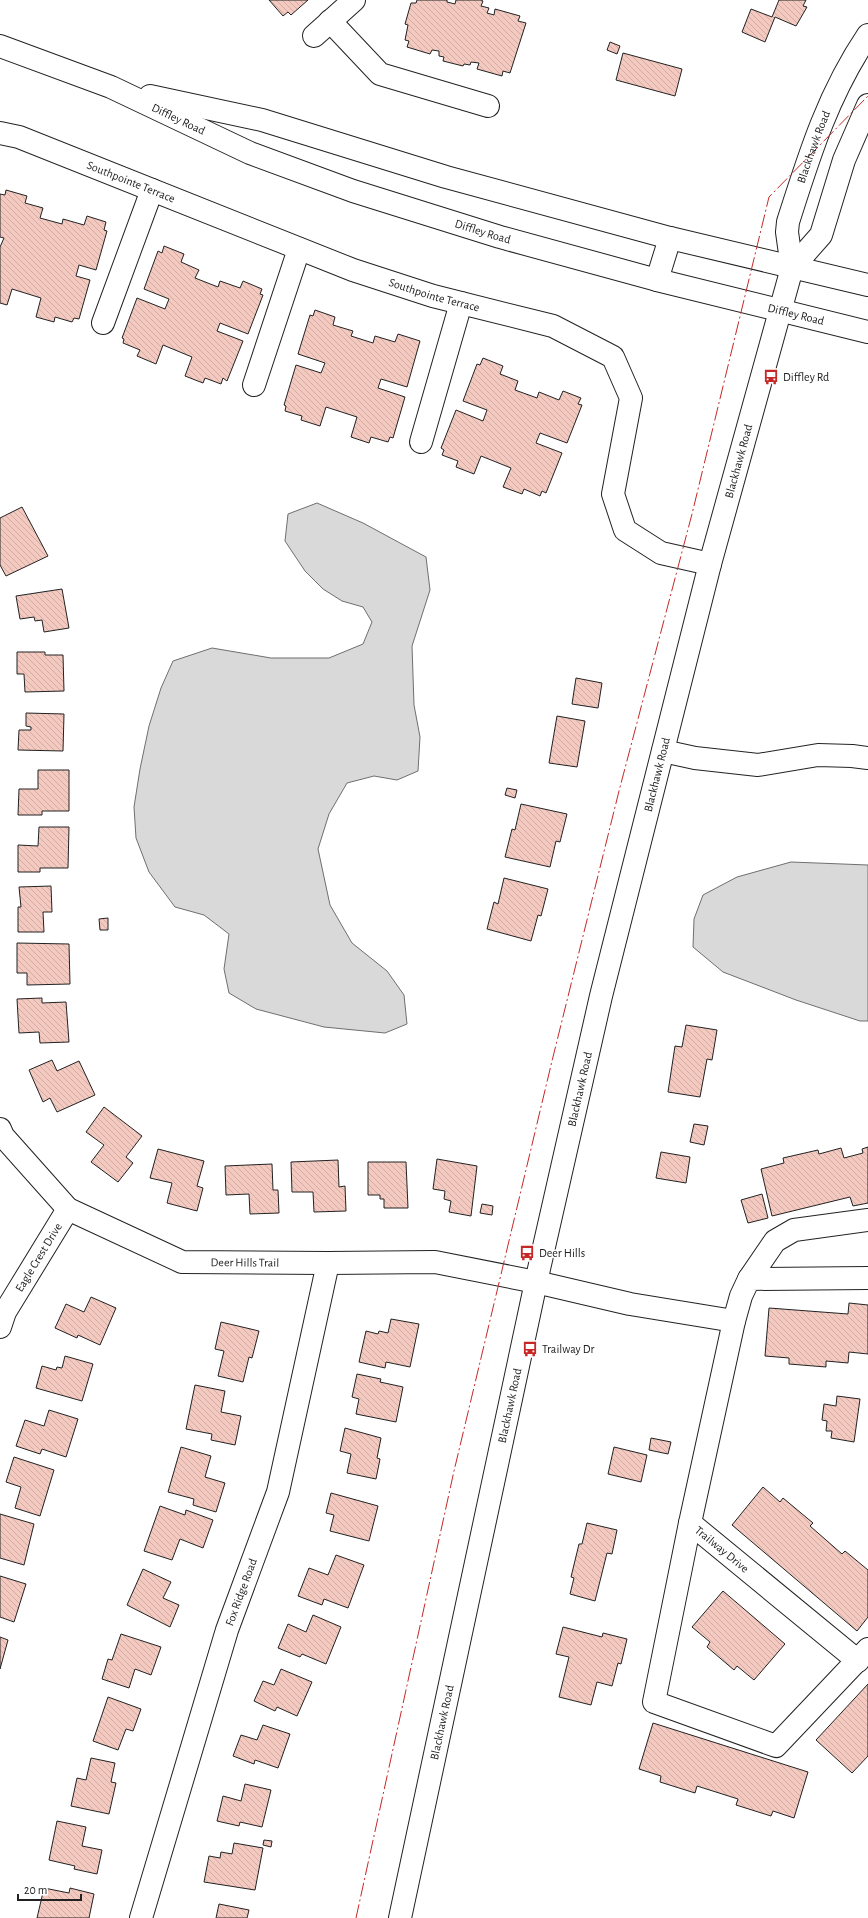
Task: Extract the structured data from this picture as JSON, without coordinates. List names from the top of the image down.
{
  "streets": {
    "street": [
      "Diffley Road",
      "Blackhawk Road",
      "Southpointe Terrace",
      "Eagle Crest Drive",
      "Deer Hills Trail",
      "Trailway Drive",
      "Fox Ridge Road"
    ]
  },
  "crossings": [
    ["Diffley Road", "Blackhawk Road"],
    ["Blackhawk Road", "Southpointe Terrace"],
    ["Blackhawk Road", "Deer Hills Trail"],
    ["Eagle Crest Drive", "Deer Hills Trail"],
    ["Deer Hills Trail", "Fox Ridge Road"]
  ],
  "places": {
    "bus stop": ["Diffley Rd", "Deer Hills", "Trailway Dr"]
  },
  "scale_bar": "20 m"
}
